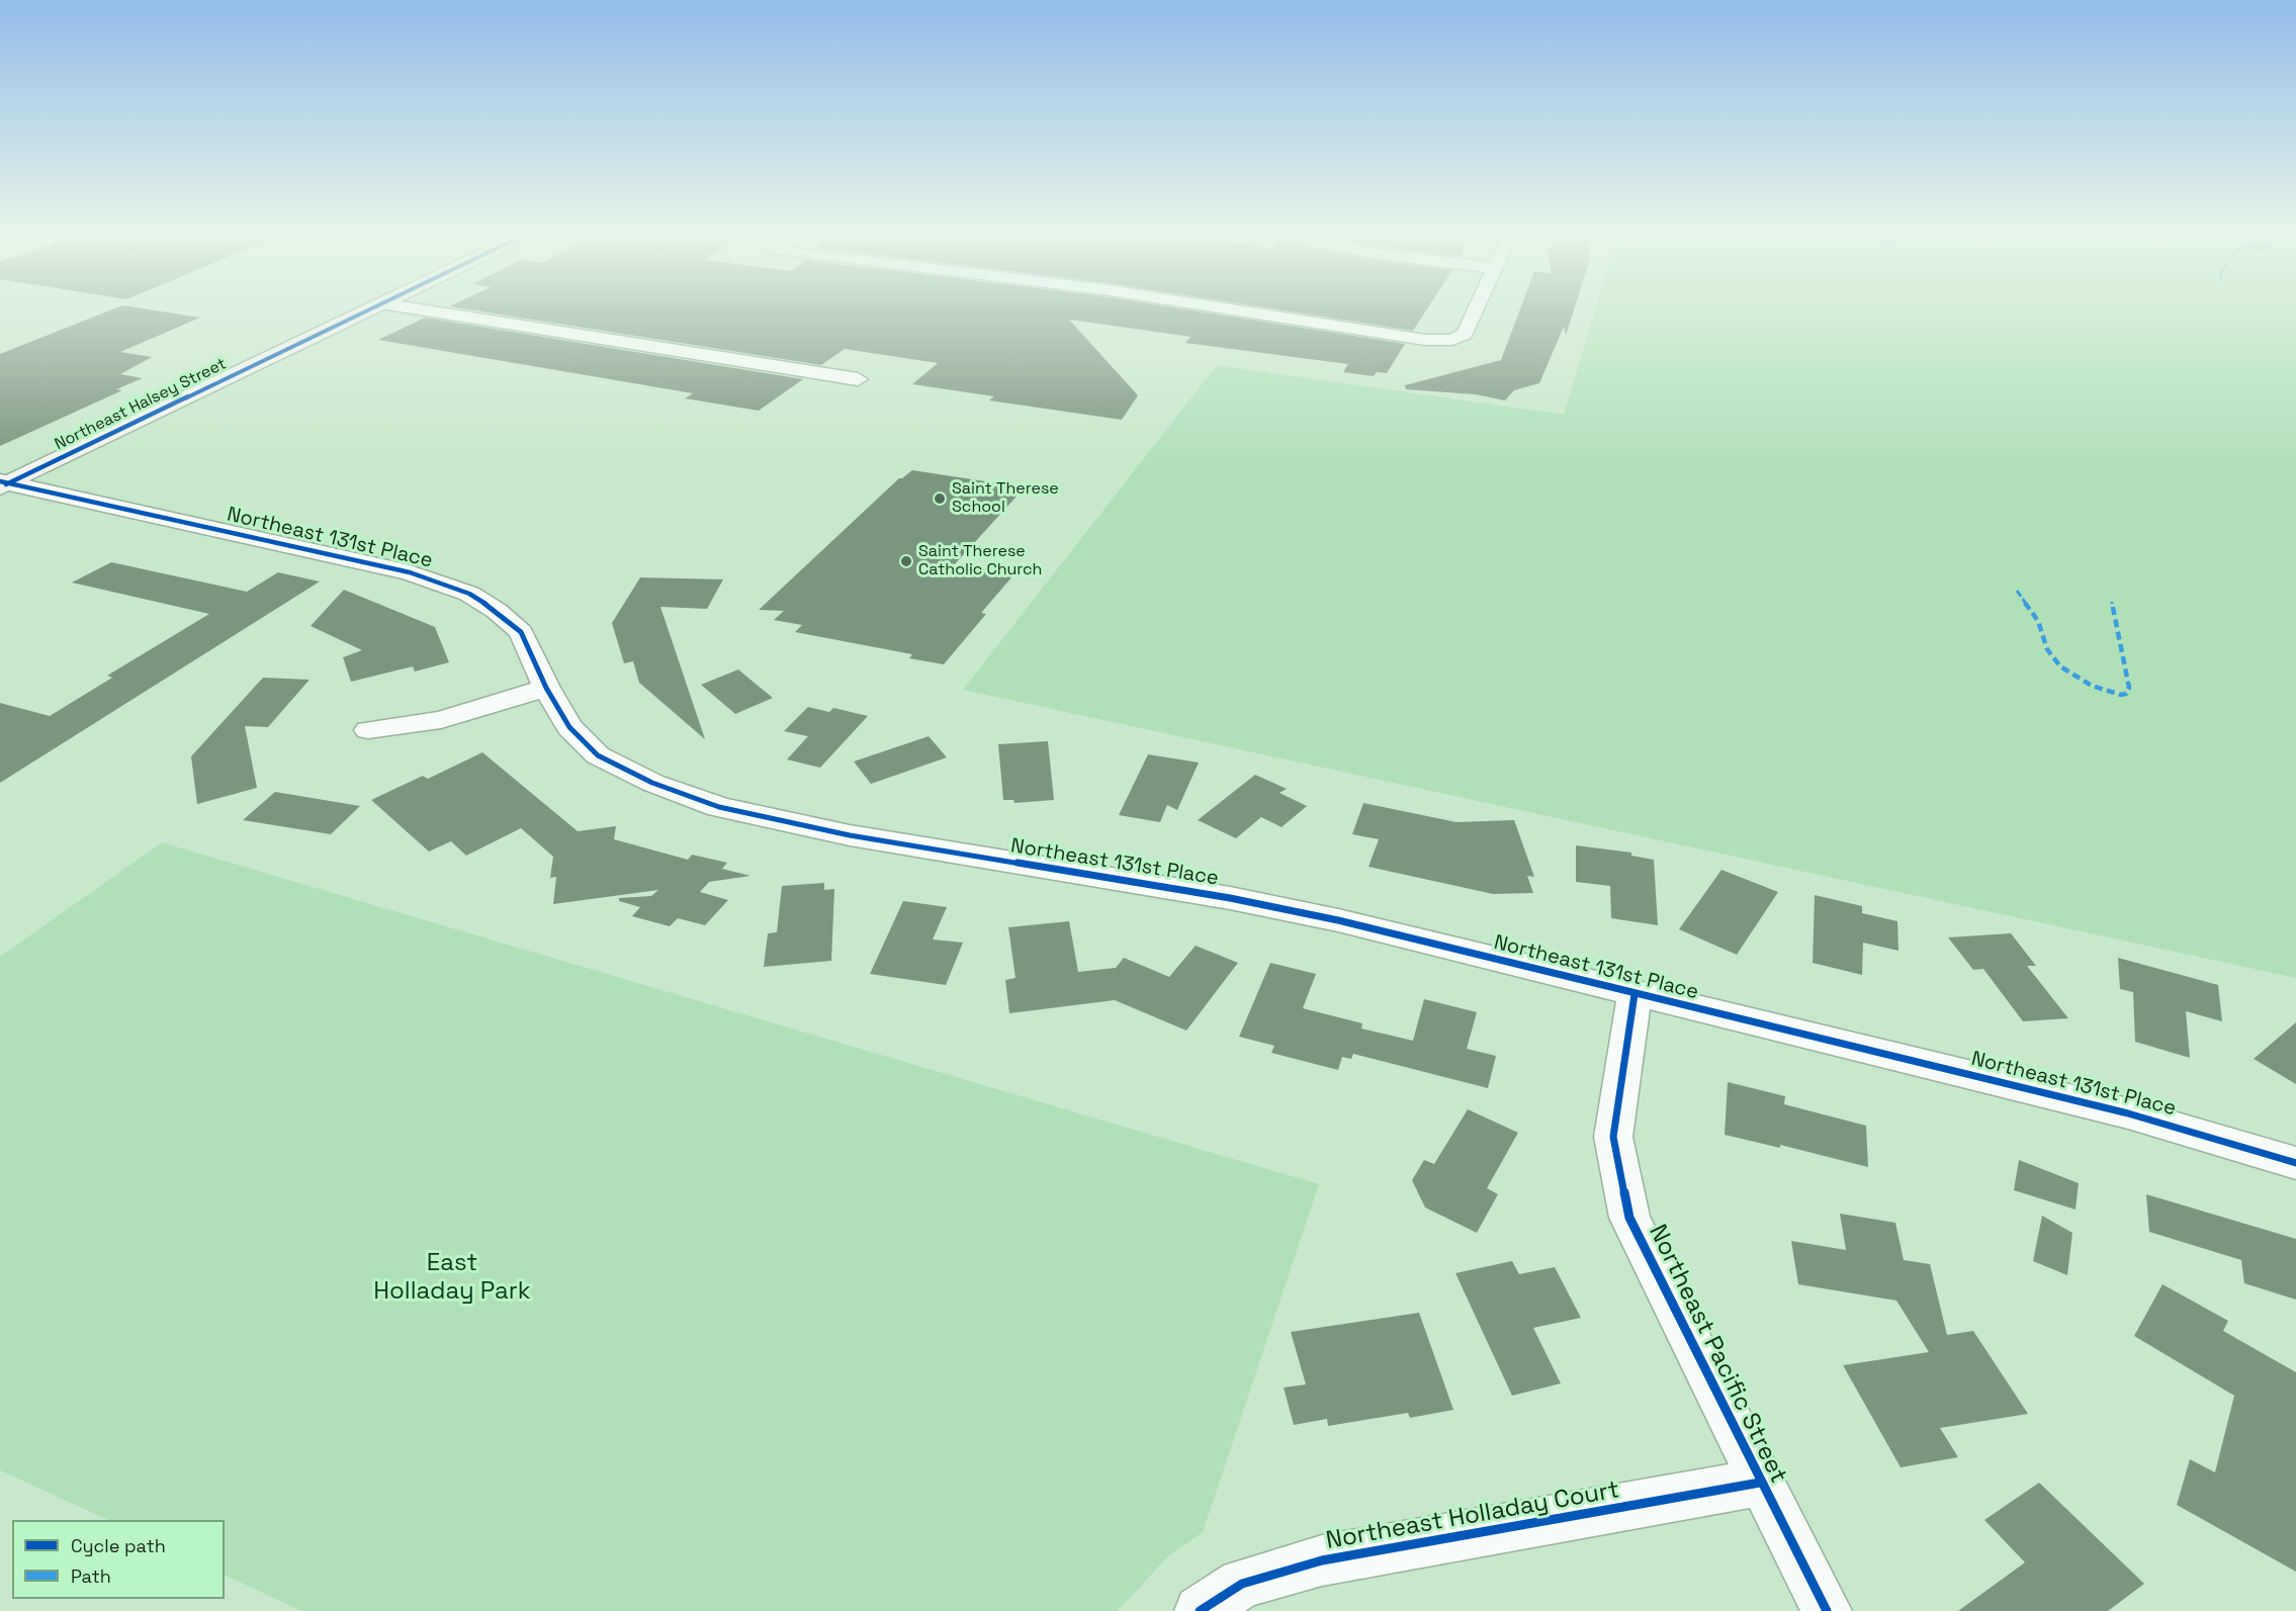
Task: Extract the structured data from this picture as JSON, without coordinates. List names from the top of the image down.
{
  "streets": {
    "main road": ["Northeast Halsey Street"],
    "street": ["Northeast 131st Place", "Northeast Pacific Street", "Northeast Holladay Court"]
  },
  "crossings": [
    ["Northeast Halsey Street", "Northeast 131st Place"],
    ["Northeast 131st Place", "Northeast Pacific Street"],
    ["Northeast Pacific Street", "Northeast Holladay Court"]
  ],
  "parks": ["East Holladay Park"],
  "places": ["Saint Therese School", "Saint Therese Catholic Church"],
  "legend": ["Cycle path", "Path"]
}
